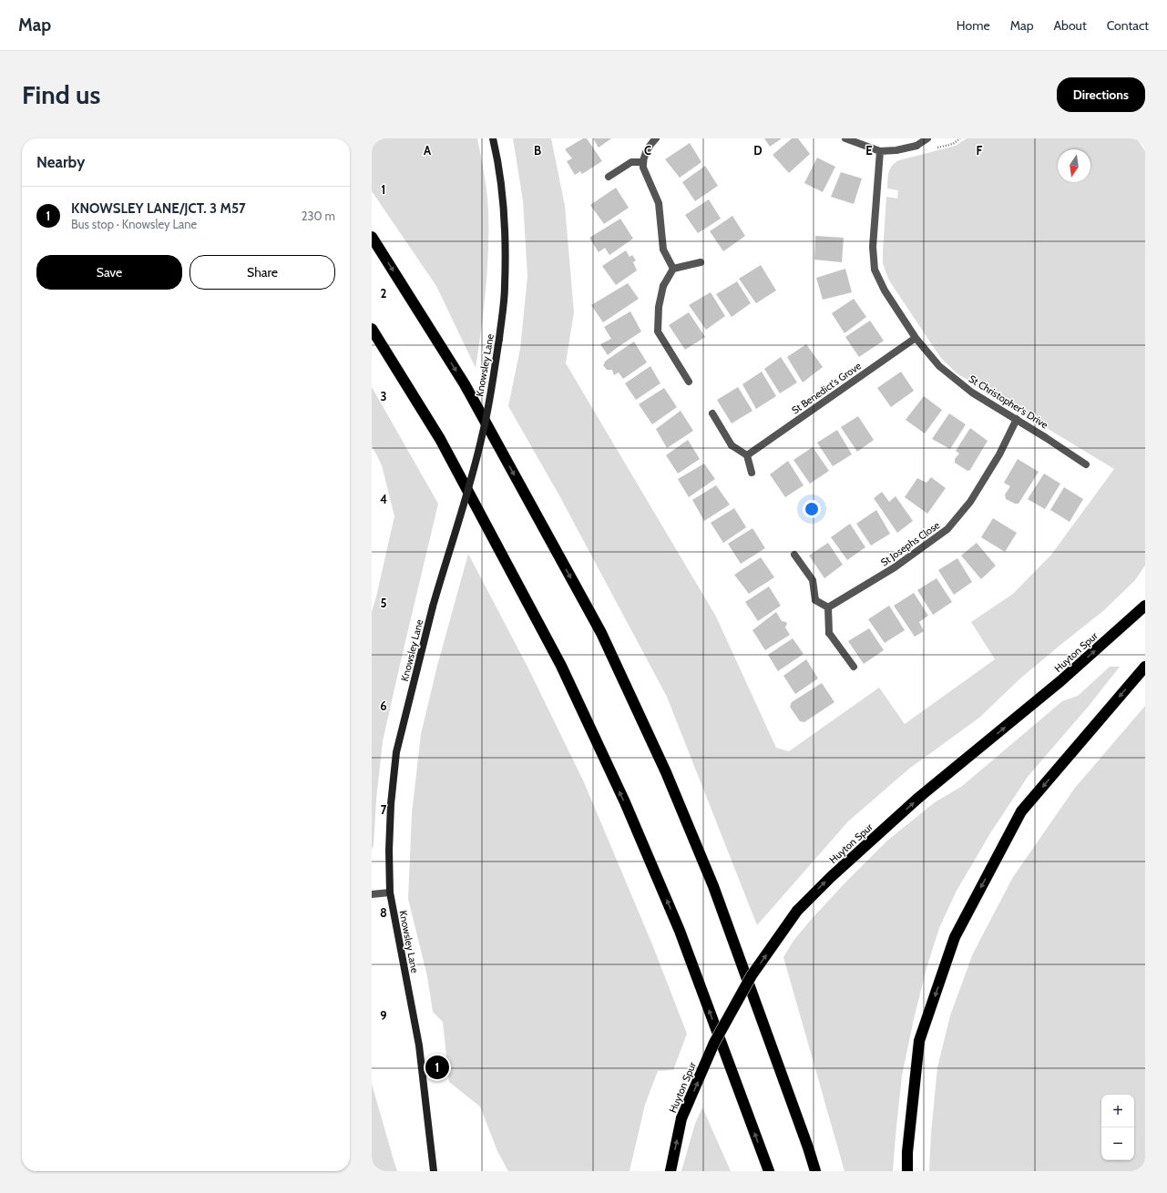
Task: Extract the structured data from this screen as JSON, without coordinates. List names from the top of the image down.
{
  "streets": {
    "highway": ["Huyton Spur"],
    "main road": ["Knowsley Lane"],
    "street": ["St Benedict's Grove", "St Christopher's Drive", "St Josephs Close"]
  },
  "crossings": [
    ["St Benedict's Grove", "St Christopher's Drive"],
    ["St Christopher's Drive", "St Josephs Close"]
  ],
  "north": "bottom",
  "page": {
    "header": "Map",
    "nav": [
      "Home",
      "Map",
      "About",
      "Contact"
    ],
    "buttons": [
      "Directions",
      ["Save", "Share"]
    ],
    "title": "Find us",
    "heading": "Nearby",
    "list": [
      {
        "mark": "1",
        "name": "KNOWSLEY LANE/JCT. 3 M57",
        "note": "Bus stop · Knowsley Lane",
        "value": "230 m"
      }
    ],
    "pins": "1",
    "map_buttons": ["+", "−"]
  },
  "grid": {
    "columns": [
      "A",
      "B",
      "C",
      "D",
      "E",
      "F"
    ],
    "rows": [
      "1",
      "2",
      "3",
      "4",
      "5",
      "6",
      "7",
      "8",
      "9"
    ]
  }
}
